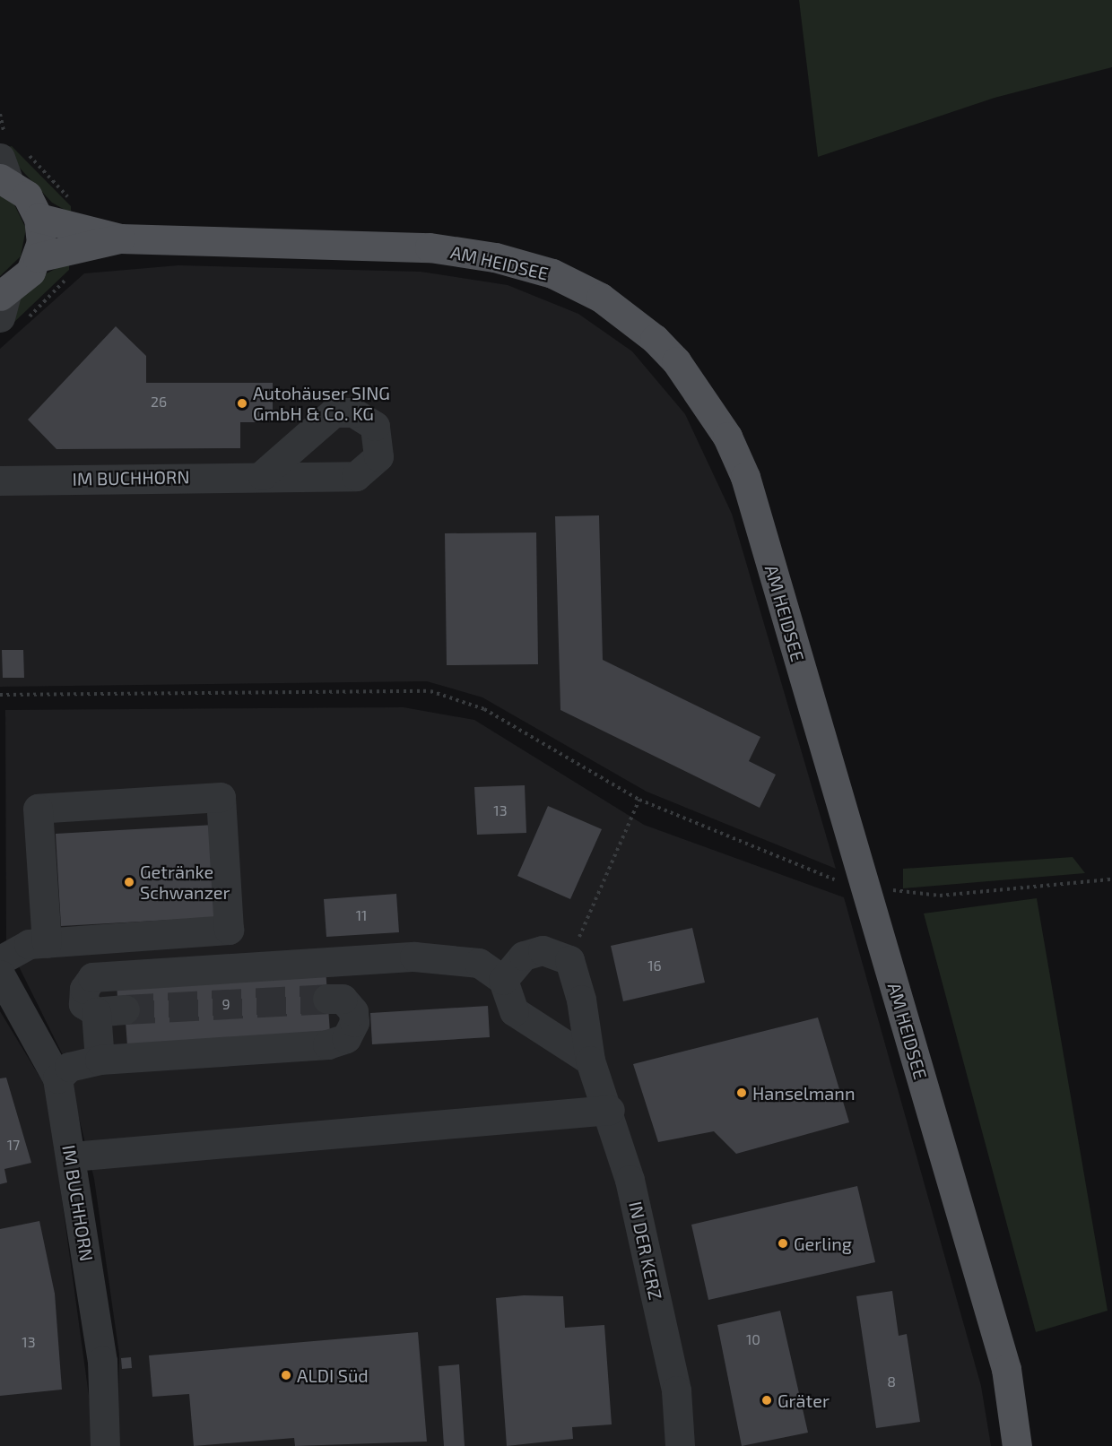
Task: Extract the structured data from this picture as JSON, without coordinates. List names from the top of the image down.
{
  "streets": {
    "main road": ["AM HEIDSEE"],
    "street": ["IM BUCHHORN", "IN DER KERZ"]
  },
  "places": [
    "Autohäuser SING GmbH & Co. KG",
    "Getränke Schwanzer",
    "Hanselmann",
    "Gerling",
    "ALDI Süd",
    "Gräter"
  ],
  "house_numbers": [
    "26",
    "13",
    "11",
    "16",
    "9",
    "17",
    "10",
    "13",
    "8"
  ]
}
